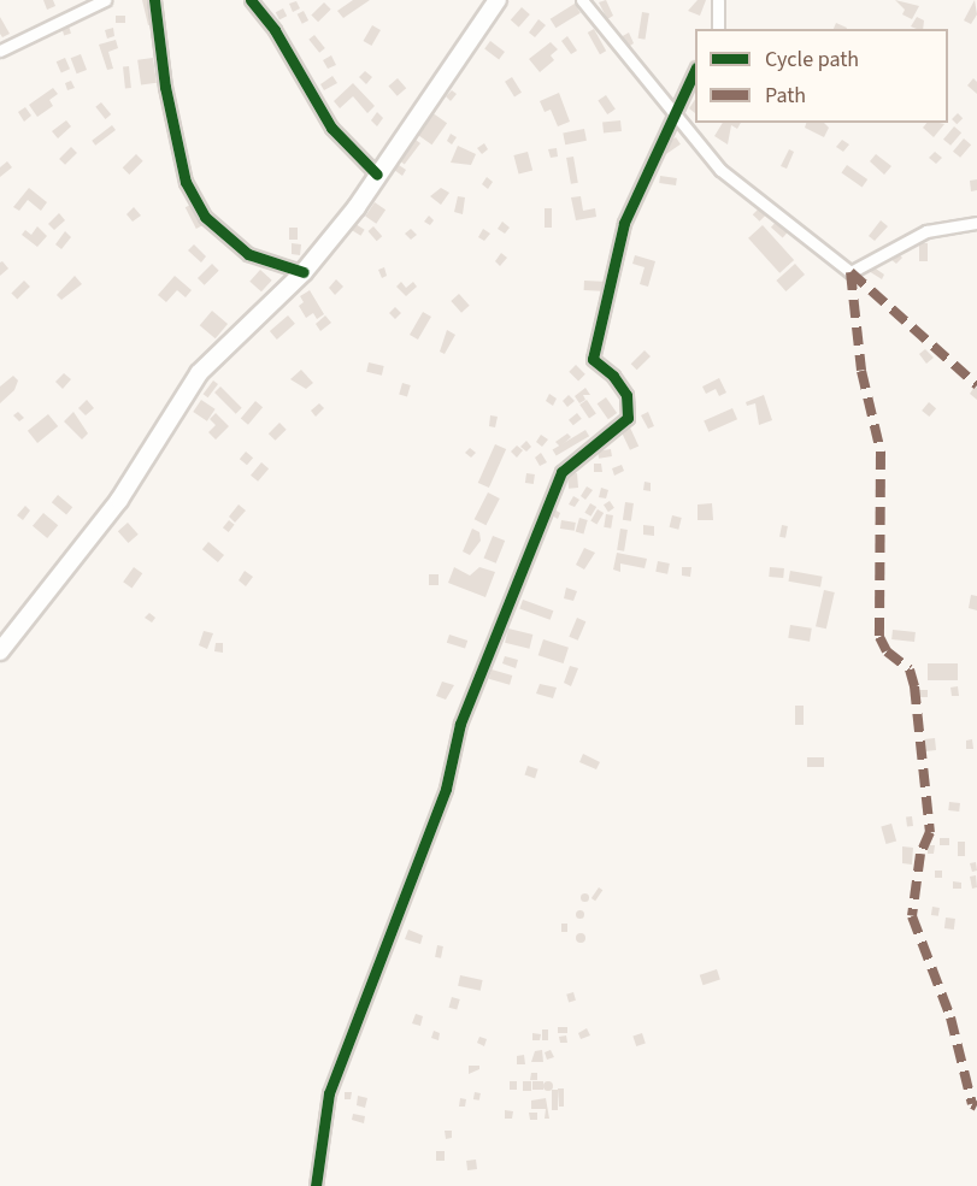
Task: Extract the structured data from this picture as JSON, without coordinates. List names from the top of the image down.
{
  "legend": ["Cycle path", "Path"]
}
